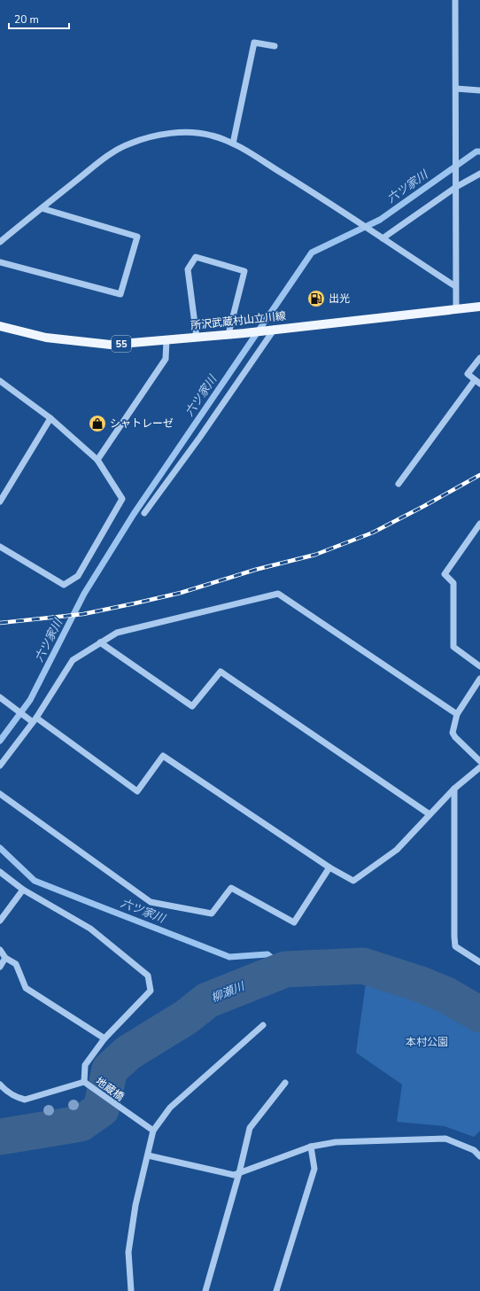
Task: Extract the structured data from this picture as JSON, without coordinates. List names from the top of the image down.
{
  "streets": {
    "main road": ["所沢武蔵村山立川線", "55"],
    "street": ["地蔵橋"]
  },
  "water": ["六ツ家川", "柳瀬川"],
  "parks": ["本村公園"],
  "places": {
    "fuel station": ["出光"],
    "shop": ["シャトレーゼ"]
  },
  "scale_bar": "20 m"
}
